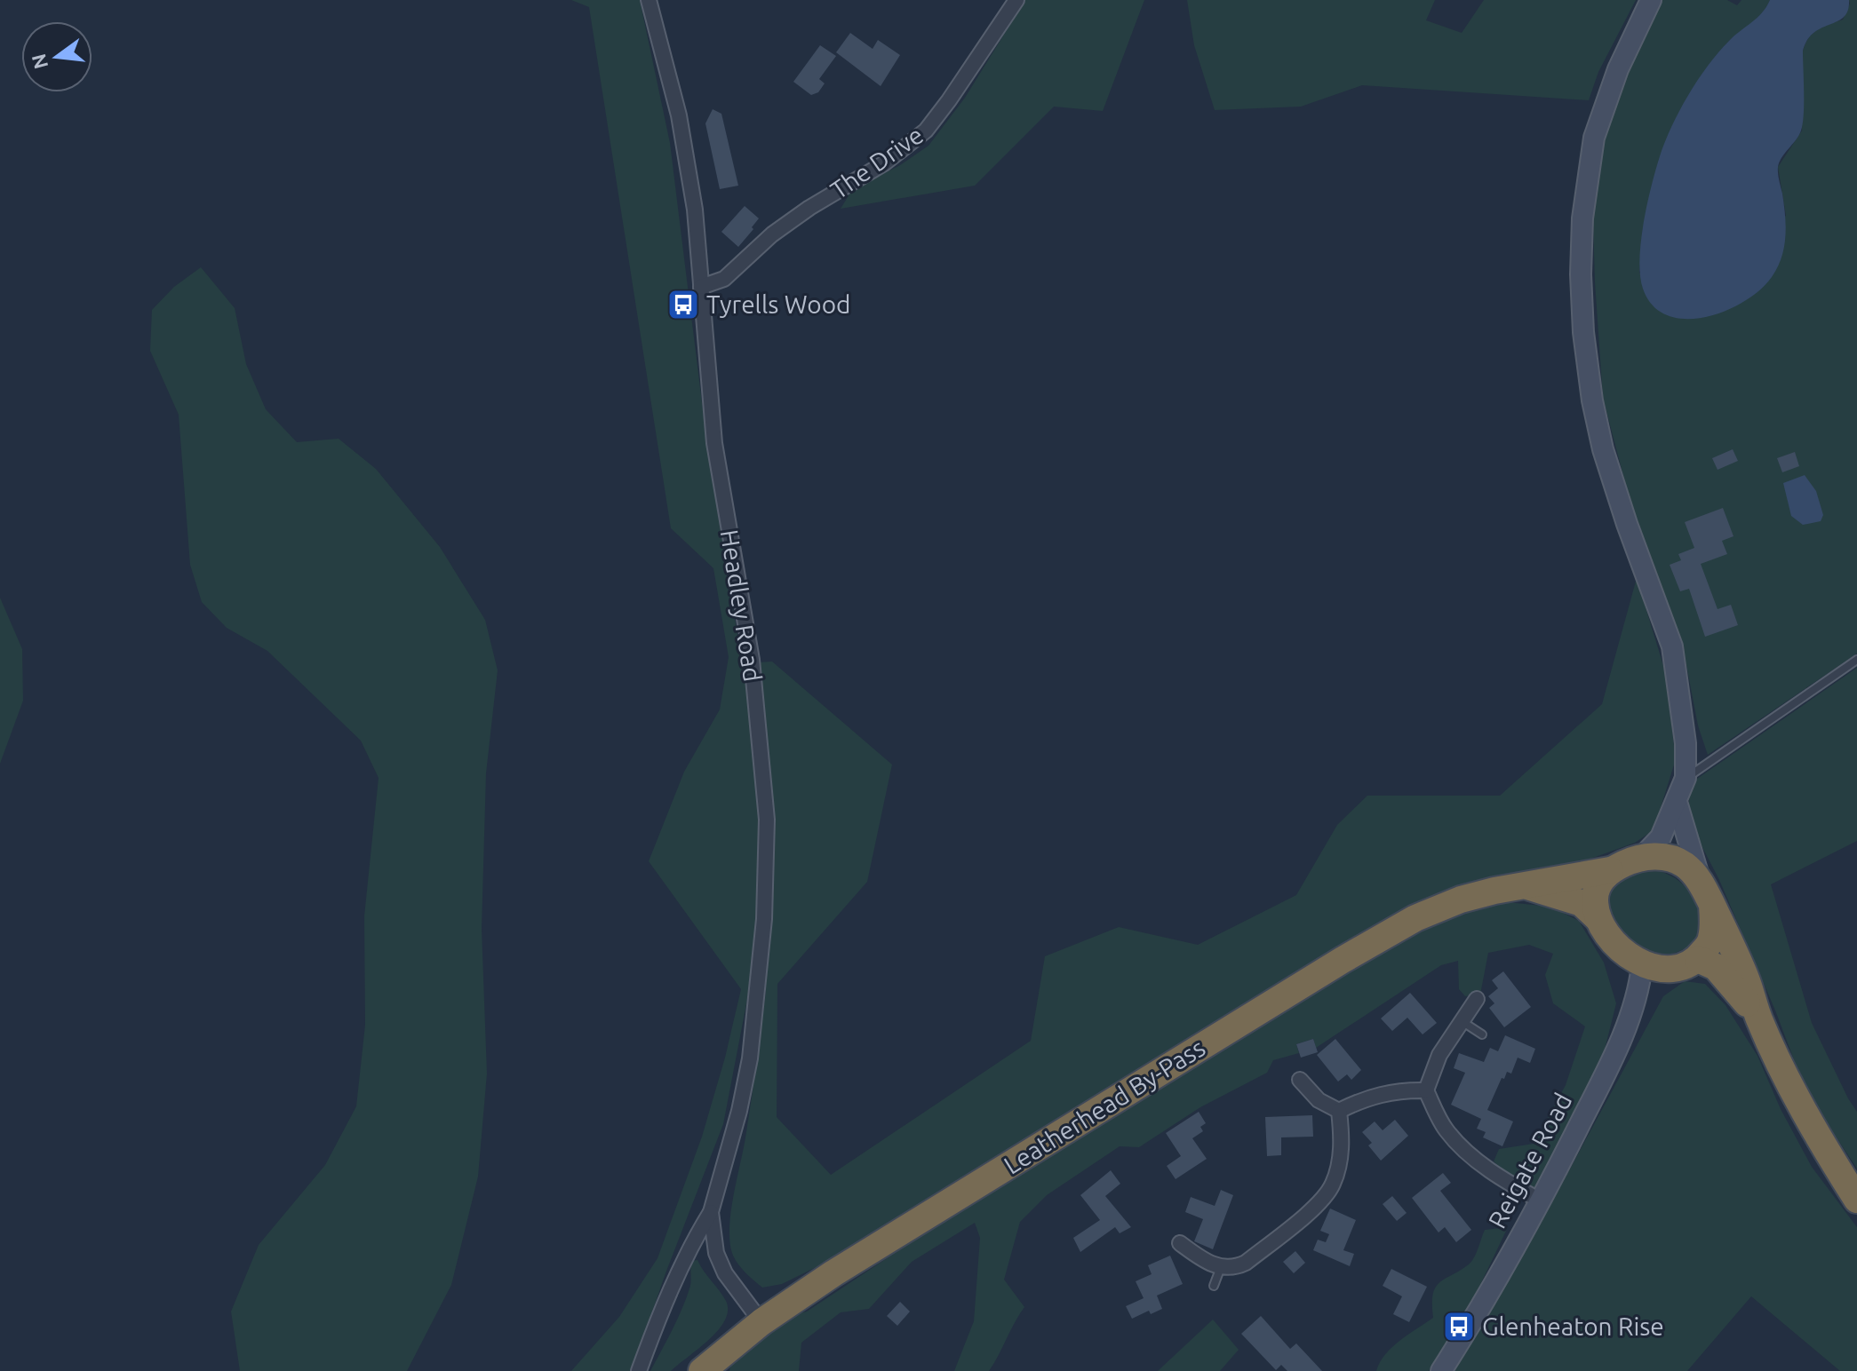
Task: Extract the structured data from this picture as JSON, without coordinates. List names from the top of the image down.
{
  "streets": {
    "highway": ["Leatherhead By-Pass"],
    "main road": ["Reigate Road"],
    "street": ["The Drive", "Headley Road"]
  },
  "crossings": [
    ["The Drive", "Headley Road"],
    ["Headley Road", "Leatherhead By-Pass"],
    ["Leatherhead By-Pass", "Reigate Road"]
  ],
  "places": {
    "bus stop": ["Tyrells Wood", "Glenheaton Rise"]
  },
  "north": "left"
}
